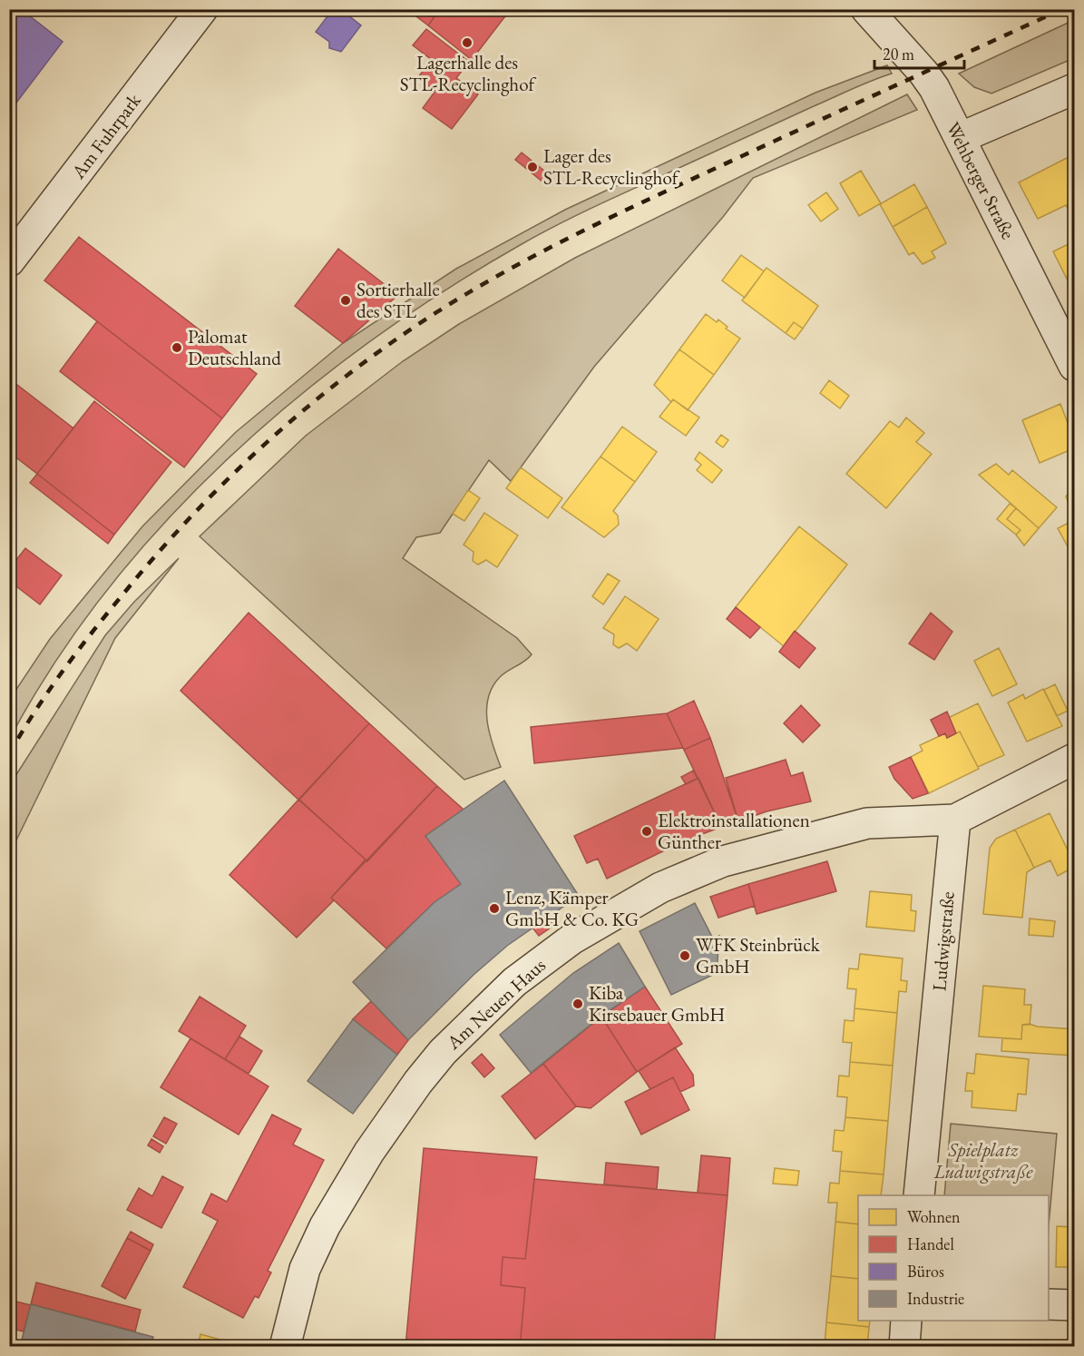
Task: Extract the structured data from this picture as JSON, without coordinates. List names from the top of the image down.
{
  "streets": {
    "street": [
      "Am Fuhrpark",
      "Wehberger Straße",
      "Ludwigstraße",
      "Am Neuen Haus"
    ]
  },
  "crossings": [
    ["Ludwigstraße", "Am Neuen Haus"]
  ],
  "parks": ["Spielplatz Ludwigstraße"],
  "places": [
    "Lagerhalle des STL-Recyclinghof",
    "Lager des STL-Recyclinghof",
    "Sortierhalle des STL",
    "Palomat Deutschland",
    "Elektroinstallationen Günther",
    "Lenz, Kämper GmbH & Co. KG",
    "WFK Steinbrück GmbH",
    "Kiba Kirsebauer GmbH"
  ],
  "legend": [
    "Wohnen",
    "Handel",
    "Büros",
    "Industrie"
  ],
  "scale_bar": "20 m"
}
